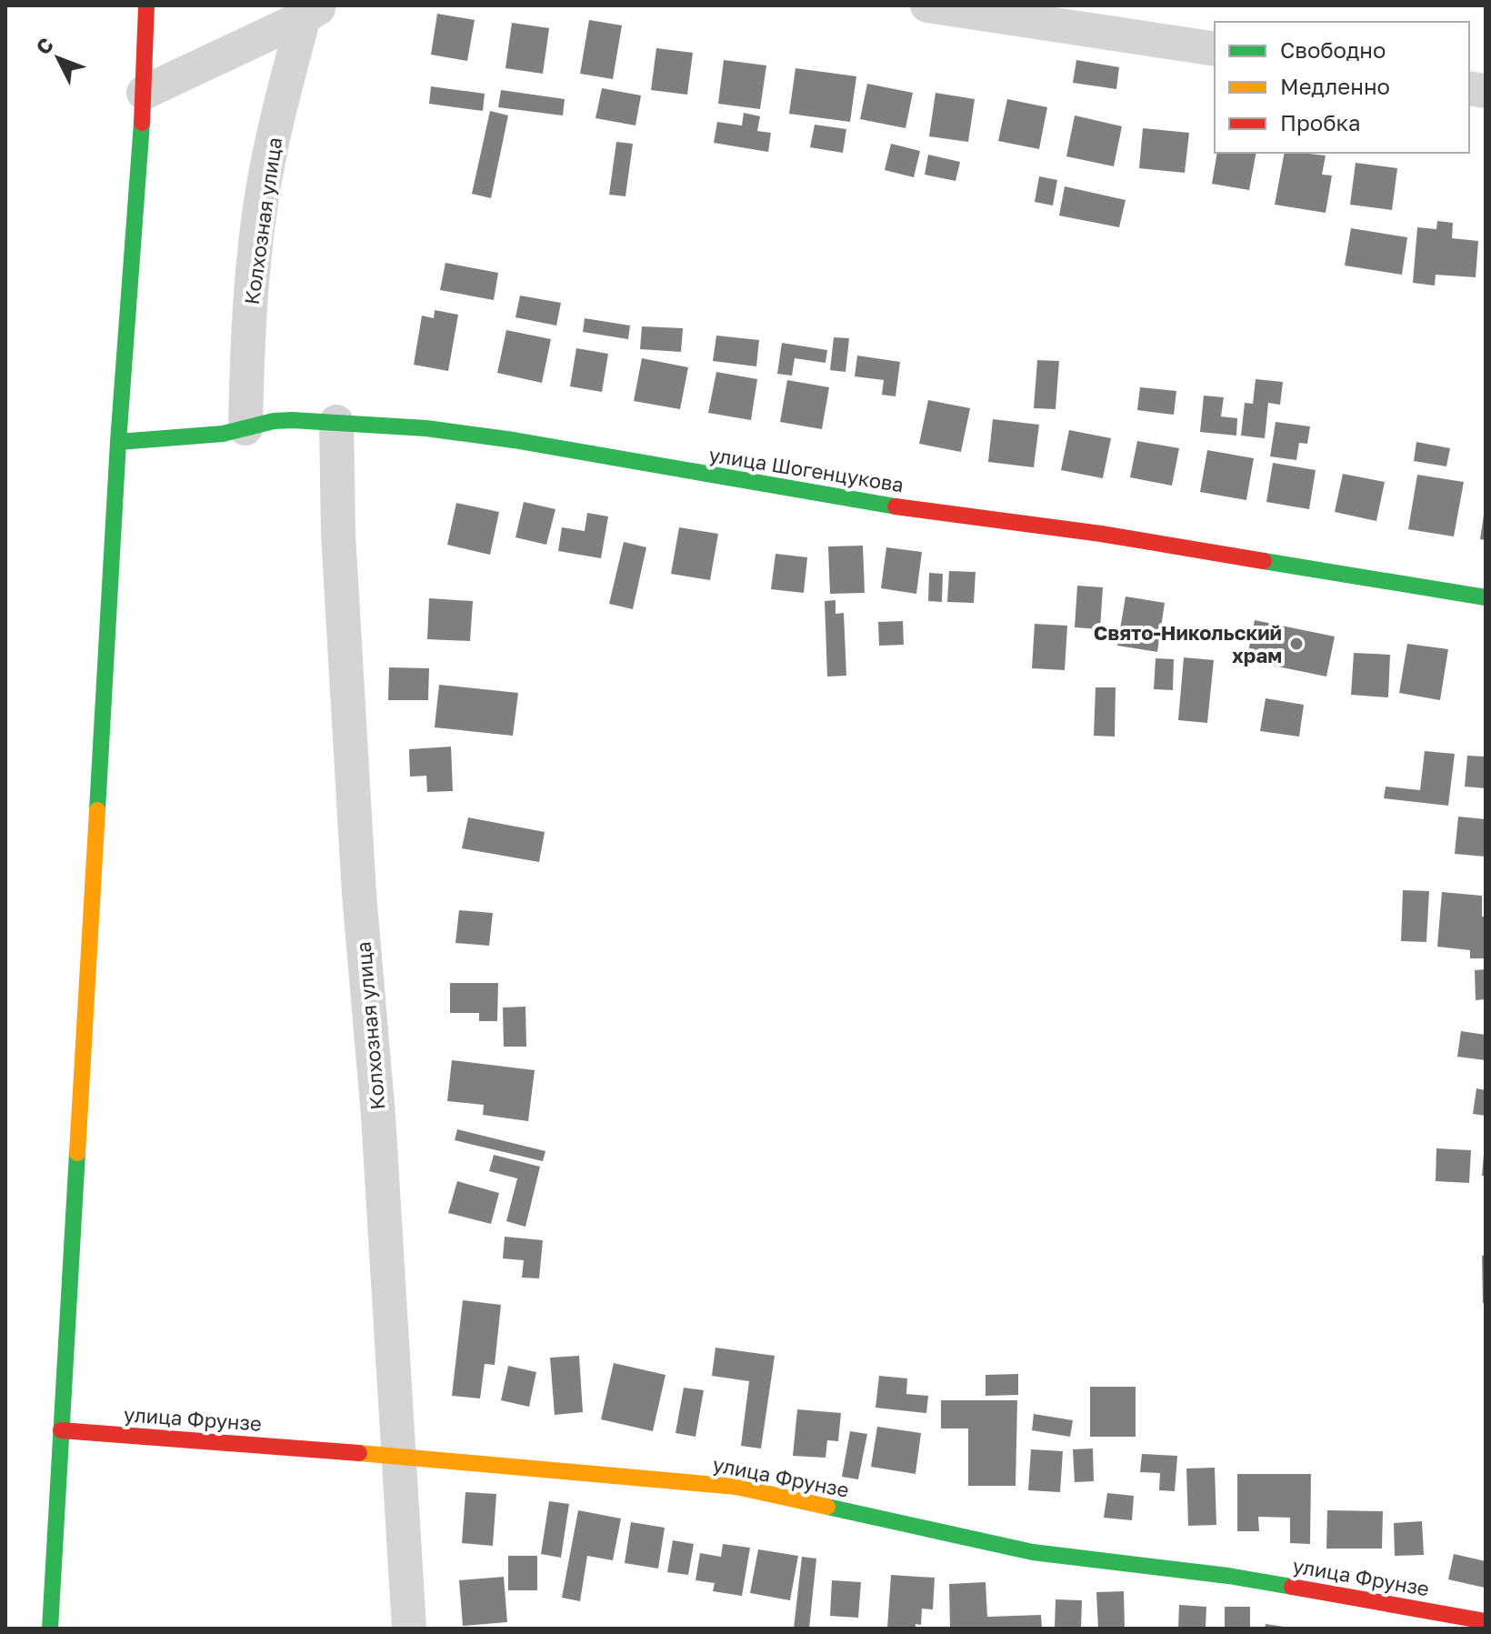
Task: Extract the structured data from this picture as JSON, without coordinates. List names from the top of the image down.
{
  "streets": {
    "street": ["Колхозная улица", "улица Шогенцукова", "улица Фрунзе"]
  },
  "crossings": [
    ["Колхозная улица", "улица Шогенцукова"],
    ["Колхозная улица", "улица Фрунзе"]
  ],
  "places": ["Свято-Никольский храм"],
  "legend": ["Свободно", "Медленно", "Пробка"],
  "north": "top left"
}
